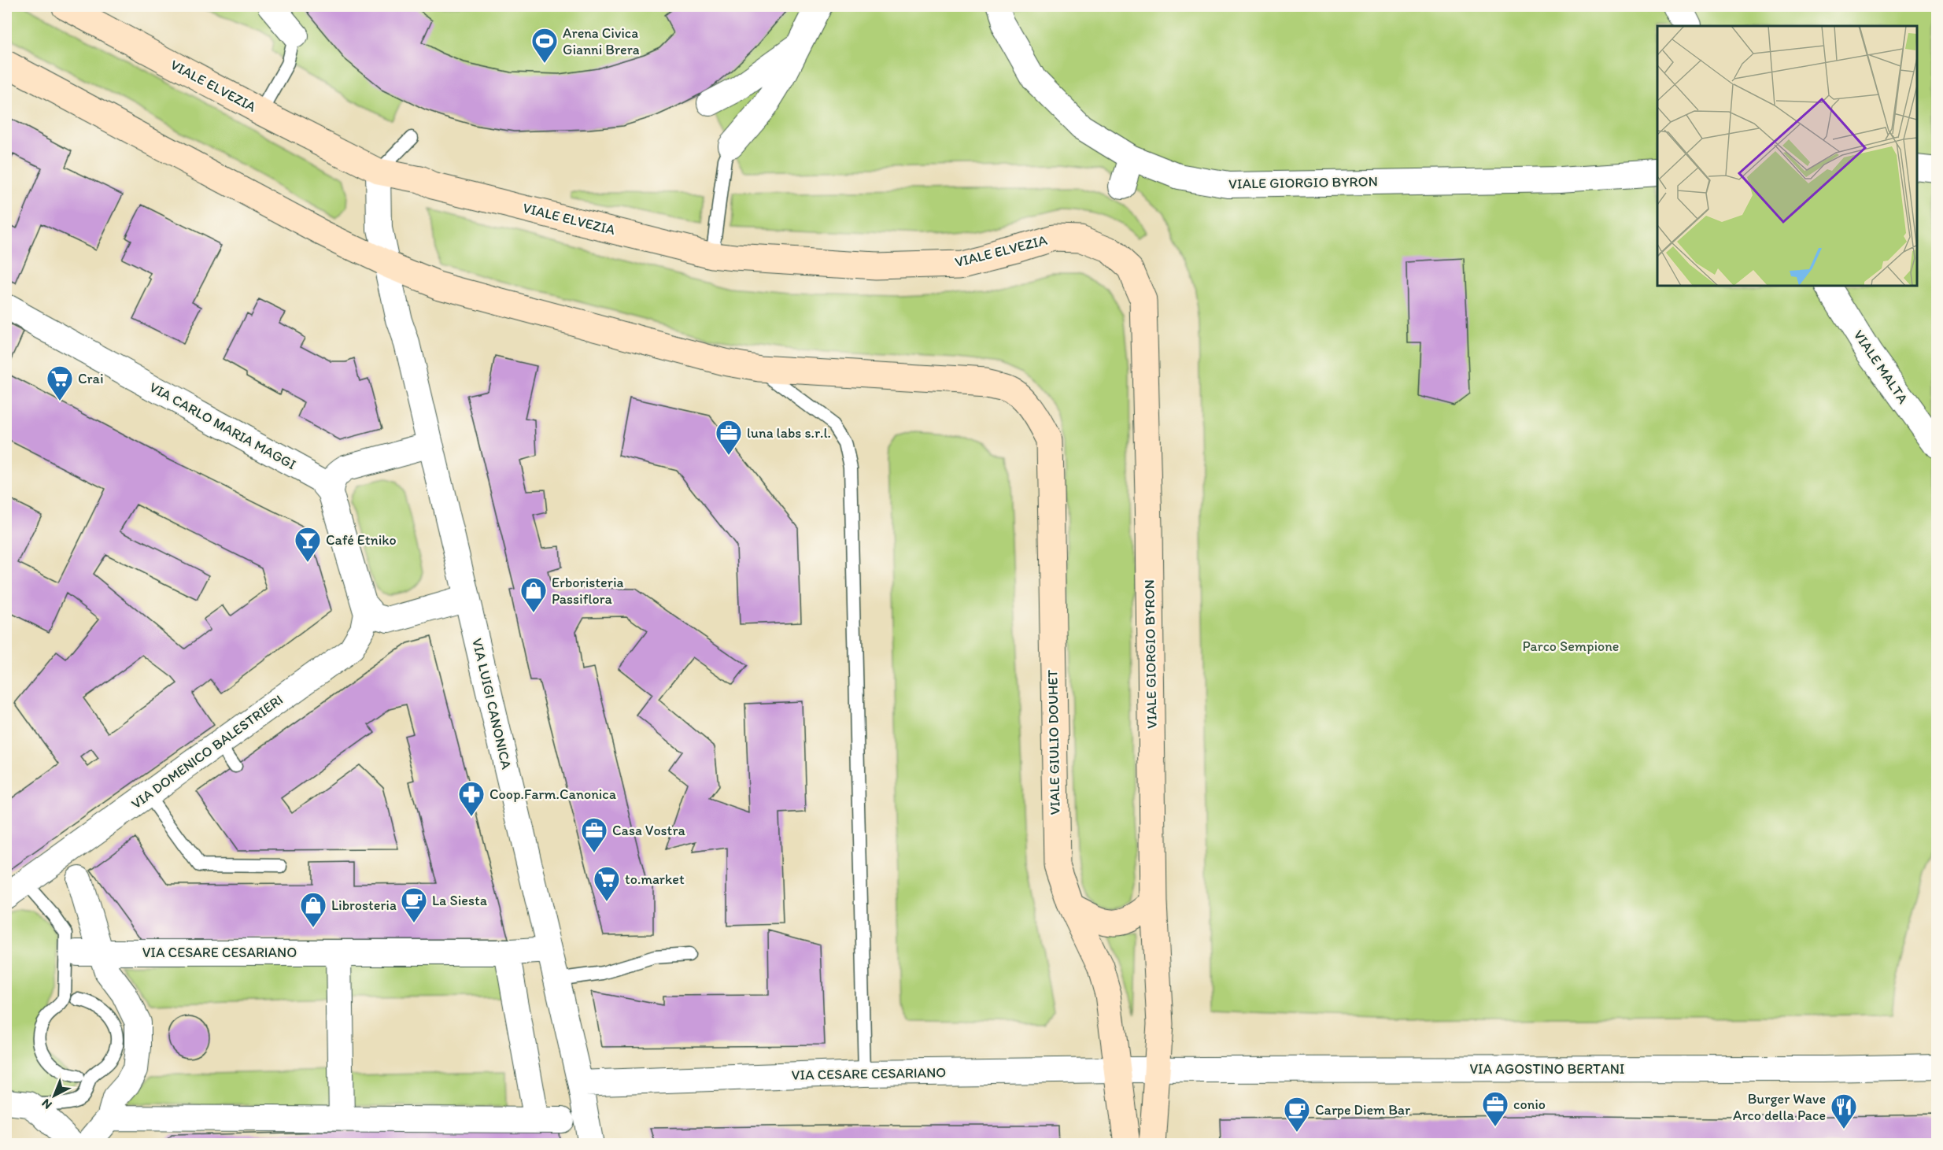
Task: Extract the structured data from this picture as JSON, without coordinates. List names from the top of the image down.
{
  "streets": {
    "main road": ["VIALE ELVEZIA", "VIALE GIORGIO BYRON", "VIALE GIULIO DOUHET"],
    "street": [
      "VIALE MALTA",
      "VIA CARLO MARIA MAGGI",
      "VIA LUIGI CANONICA",
      "VIA DOMENICO BALESTRIERI",
      "VIA CESARE CESARIANO",
      "VIA AGOSTINO BERTANI"
    ]
  },
  "crossings": [
    ["VIALE ELVEZIA", "VIALE GIORGIO BYRON"],
    ["VIALE ELVEZIA", "VIA LUIGI CANONICA"],
    ["VIALE GIORGIO BYRON", "VIA CESARE CESARIANO"],
    ["VIALE GIORGIO BYRON", "VIA AGOSTINO BERTANI"],
    ["VIA CARLO MARIA MAGGI", "VIA DOMENICO BALESTRIERI"],
    ["VIA LUIGI CANONICA", "VIA CESARE CESARIANO"],
    ["VIALE GIULIO DOUHET", "VIA CESARE CESARIANO"],
    ["VIA CESARE CESARIANO", "VIA AGOSTINO BERTANI"]
  ],
  "parks": ["Parco Sempione"],
  "places": {
    "sports": ["Arena Civica Gianni Brera"],
    "supermarket": ["Crai", "to.market"],
    "office": ["luna labs s.r.l.", "Casa Vostra", "conio"],
    "bar": ["Café Etniko"],
    "shop": ["Erboristeria Passiflora", "Librosteria"],
    "pharmacy": ["Coop.Farm.Canonica"],
    "cafe": ["La Siesta", "Carpe Diem Bar"],
    "restaurant": ["Burger Wave Arco della Pace"]
  },
  "north": "bottom left"
}
